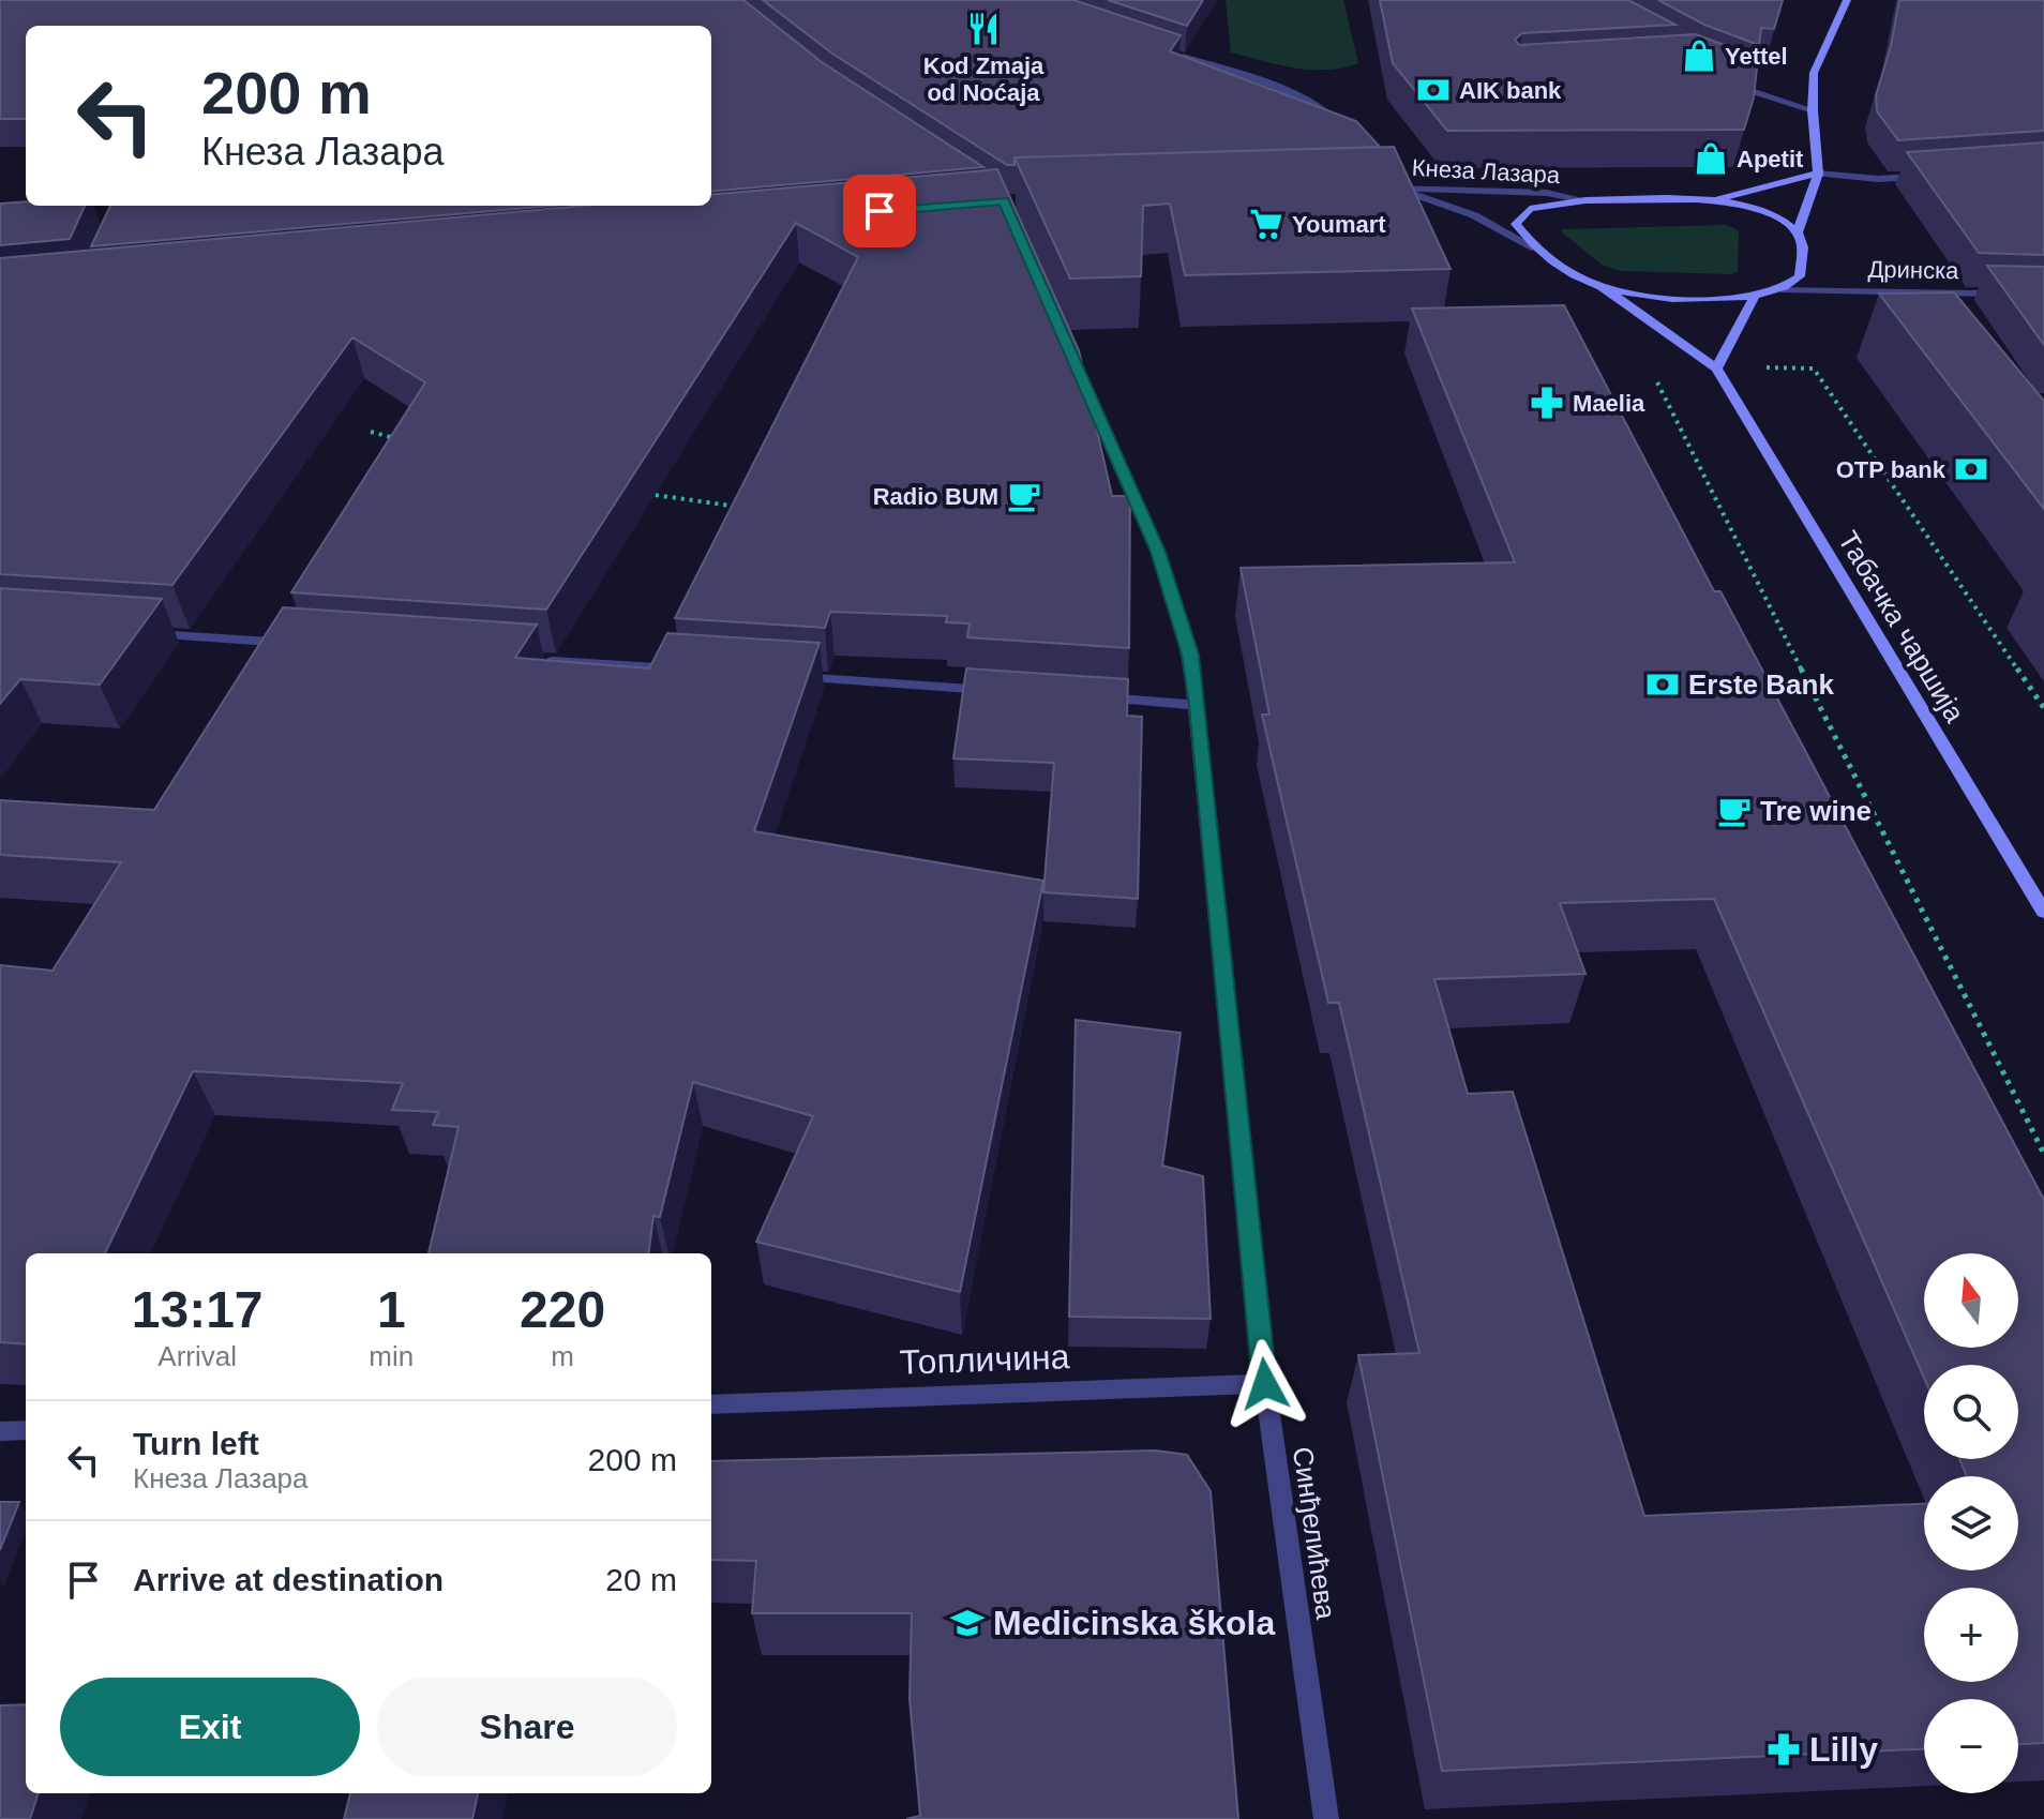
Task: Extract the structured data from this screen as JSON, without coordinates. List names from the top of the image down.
{
  "streets": {
    "main road": ["Табачка чаршија"],
    "street": [
      "Кнеза Лазара",
      "Дринска",
      "Топличина",
      "Синђелићева"
    ]
  },
  "crossings": [
    ["Топличина", "Синђелићева"]
  ],
  "places": {
    "restaurant": ["Kod Zmaja od Noćaja"],
    "shop": ["Yettel", "Apetit"],
    "bank": ["AIK bank", "OTP bank", "Erste Bank"],
    "supermarket": ["Youmart"],
    "pharmacy": ["Maelia", "Lilly"],
    "cafe": ["Radio BUM", "Tre wine"],
    "school or university": ["Medicinska škola"]
  },
  "north": "top",
  "page": {
    "turn": ["200 m", "Кнеза Лазара"],
    "map_buttons": ["+", "−"],
    "eta": [
      "13:17",
      "Arrival",
      "1",
      "min",
      "220",
      "m"
    ],
    "list": [
      {
        "name": "Turn left",
        "note": "Кнеза Лазара",
        "value": "200 m"
      },
      {
        "name": "Arrive at destination",
        "value": "20 m"
      }
    ],
    "buttons": ["Exit", "Share"]
  }
}
